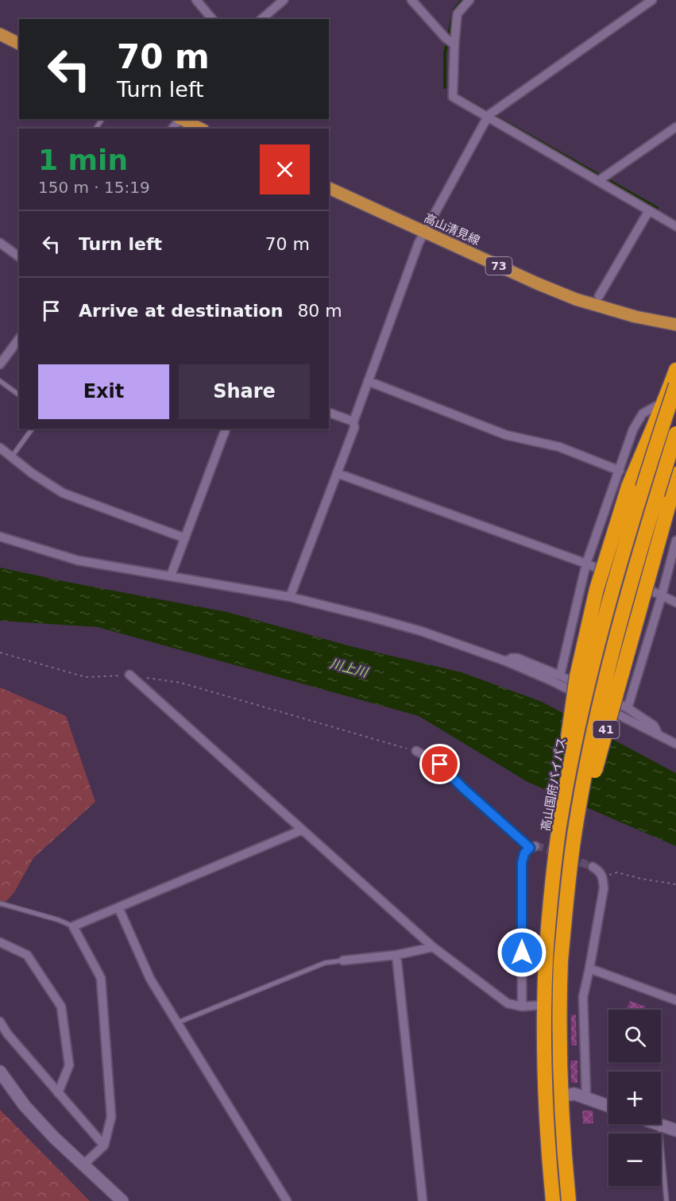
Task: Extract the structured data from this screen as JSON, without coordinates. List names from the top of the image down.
{
  "streets": {
    "highway": ["41", "高山国府バイパス"],
    "main road": ["高山清見線", "73"]
  },
  "crossings": [
    ["41", "高山国府バイパス"]
  ],
  "water": ["川上川"],
  "page": {
    "turn": ["70 m", "Turn left"],
    "heading": ["1 min", "150 m · 15:19"],
    "list": [
      {
        "name": "Turn left",
        "value": "70 m"
      },
      {
        "name": "Arrive at destination",
        "value": "80 m"
      }
    ],
    "buttons": ["Exit", "Share"],
    "map_buttons": ["+", "−"]
  }
}
